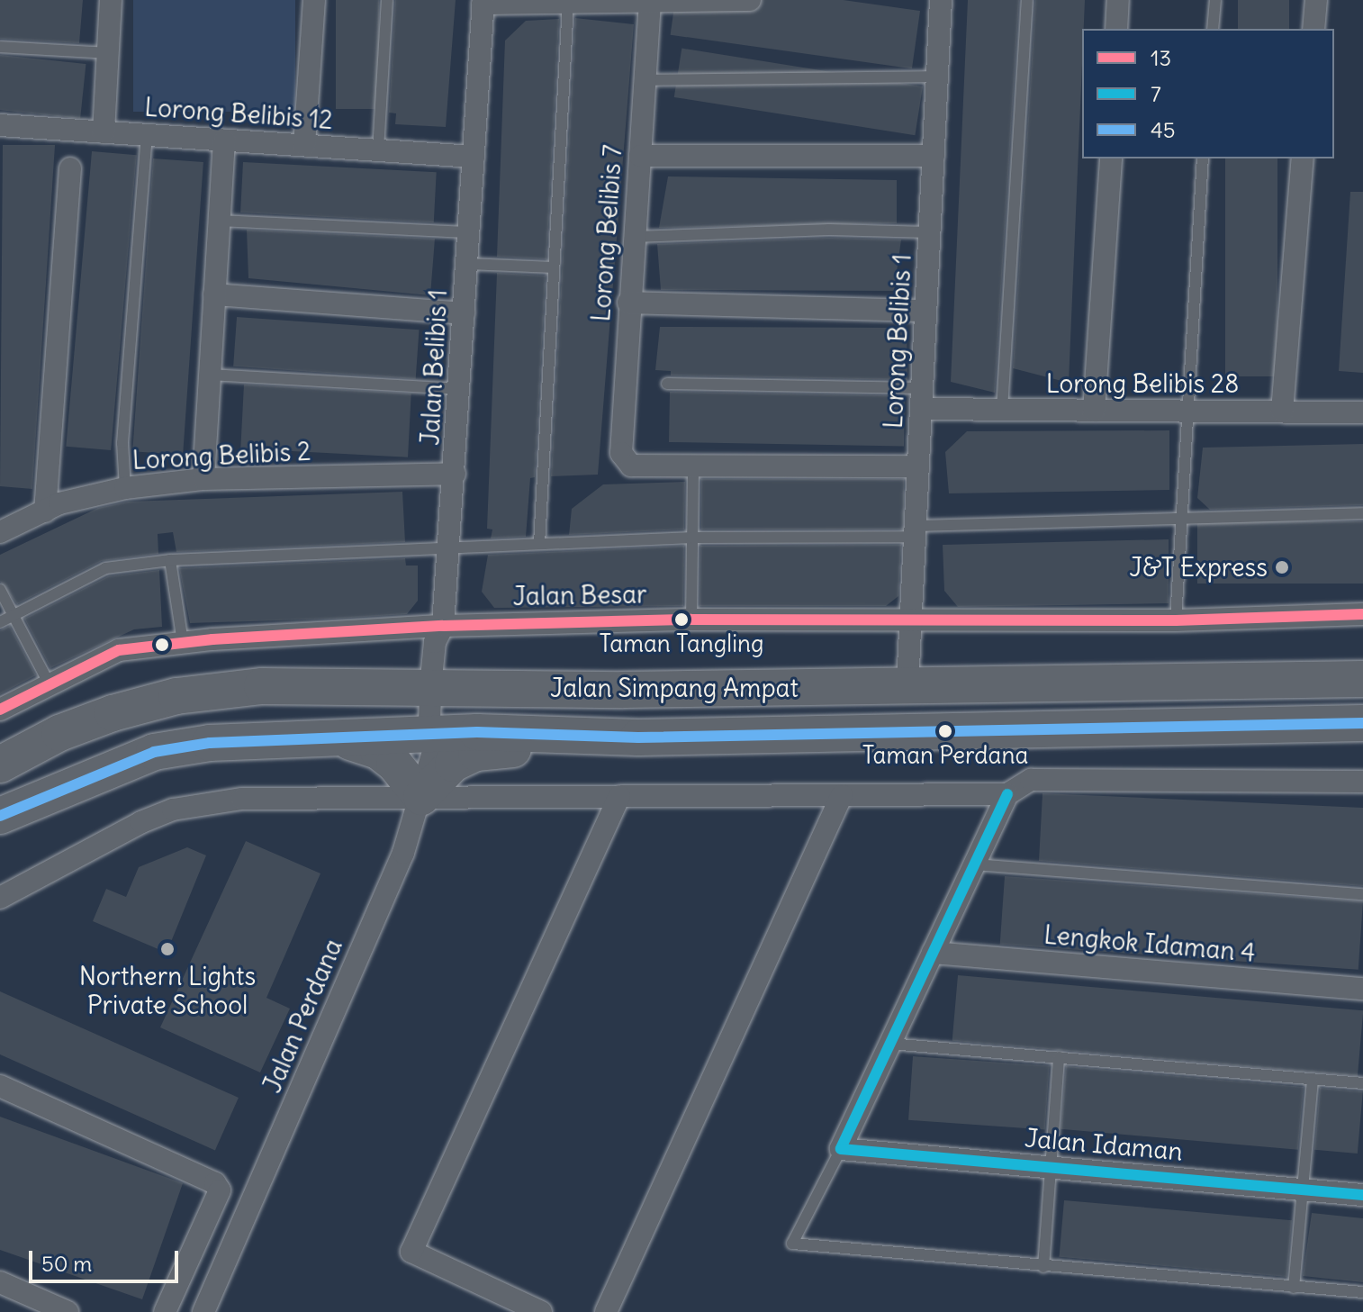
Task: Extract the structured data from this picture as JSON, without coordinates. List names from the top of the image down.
{
  "streets": {
    "highway": ["Jalan Simpang Ampat"],
    "street": [
      "Lorong Belibis 12",
      "Lorong Belibis 7",
      "Lorong Belibis 1",
      "Jalan Belibis 1",
      "Lorong Belibis 28",
      "Lorong Belibis 2",
      "Jalan Besar",
      "Lengkok Idaman 4",
      "Jalan Perdana",
      "Jalan Idaman"
    ]
  },
  "crossings": [
    ["Lorong Belibis 12", "Jalan Belibis 1"],
    ["Lorong Belibis 1", "Lorong Belibis 28"],
    ["Lorong Belibis 1", "Jalan Besar"],
    ["Lorong Belibis 1", "Jalan Simpang Ampat"],
    ["Jalan Belibis 1", "Lorong Belibis 2"],
    ["Jalan Belibis 1", "Jalan Besar"],
    ["Jalan Belibis 1", "Jalan Simpang Ampat"],
    ["Jalan Belibis 1", "Jalan Perdana"],
    ["Jalan Simpang Ampat", "Jalan Perdana"]
  ],
  "places": [
    "J&T Express",
    "Taman Tangling",
    "Taman Perdana",
    "Northern Lights Private School"
  ],
  "lines": ["transit line 13", "transit line 45", "transit line 7"],
  "legend": ["13", "7", "45"],
  "scale_bar": "50 m"
}
